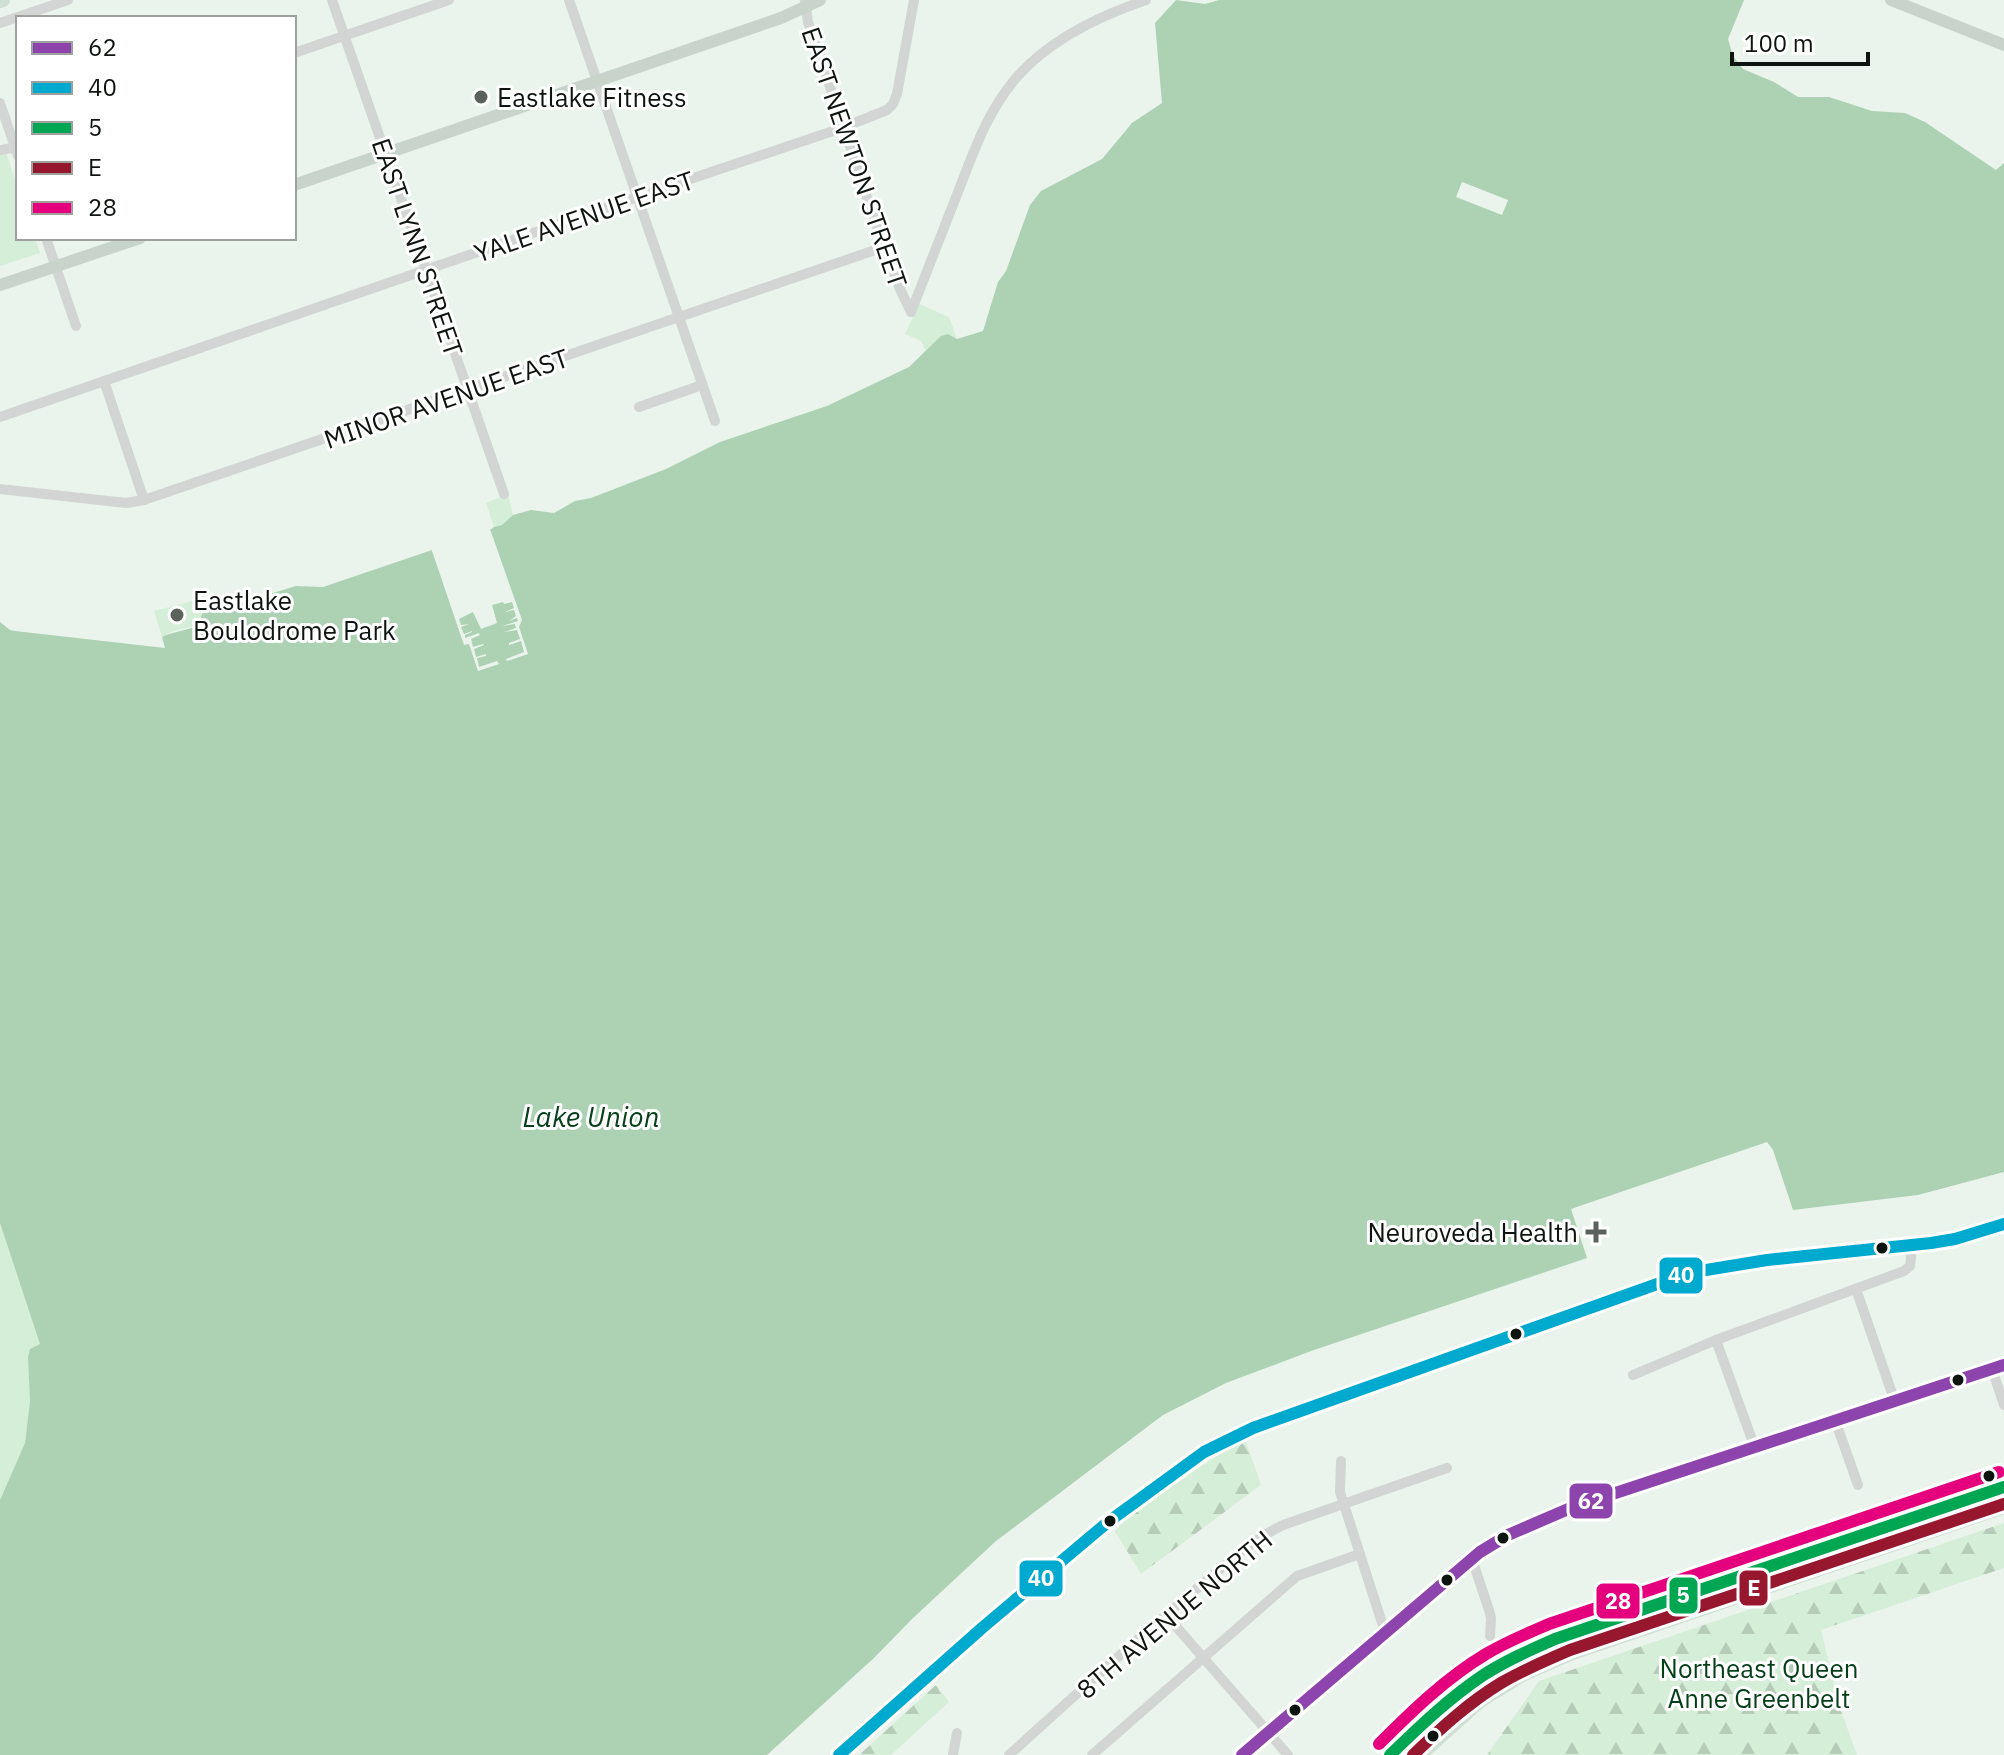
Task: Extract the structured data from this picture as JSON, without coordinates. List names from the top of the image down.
{
  "streets": {
    "street": [
      "EAST NEWTON STREET",
      "YALE AVENUE EAST",
      "EAST LYNN STREET",
      "MINOR AVENUE EAST",
      "8TH AVENUE NORTH"
    ]
  },
  "crossings": [
    ["EAST NEWTON STREET", "YALE AVENUE EAST"],
    ["EAST NEWTON STREET", "MINOR AVENUE EAST"],
    ["YALE AVENUE EAST", "EAST LYNN STREET"],
    ["EAST LYNN STREET", "MINOR AVENUE EAST"]
  ],
  "water": ["Lake Union"],
  "parks": ["Northeast Queen Anne Greenbelt"],
  "places": {
    "other": ["Eastlake Fitness", "Eastlake Boulodrome Park"],
    "health": ["Neuroveda Health"]
  },
  "lines": [
    "transit line 40",
    "transit line 62",
    "transit line 28",
    "transit line 5",
    "transit line E"
  ],
  "legend": [
    "62",
    "40",
    "5",
    "E",
    "28"
  ],
  "scale_bar": "100 m"
}
